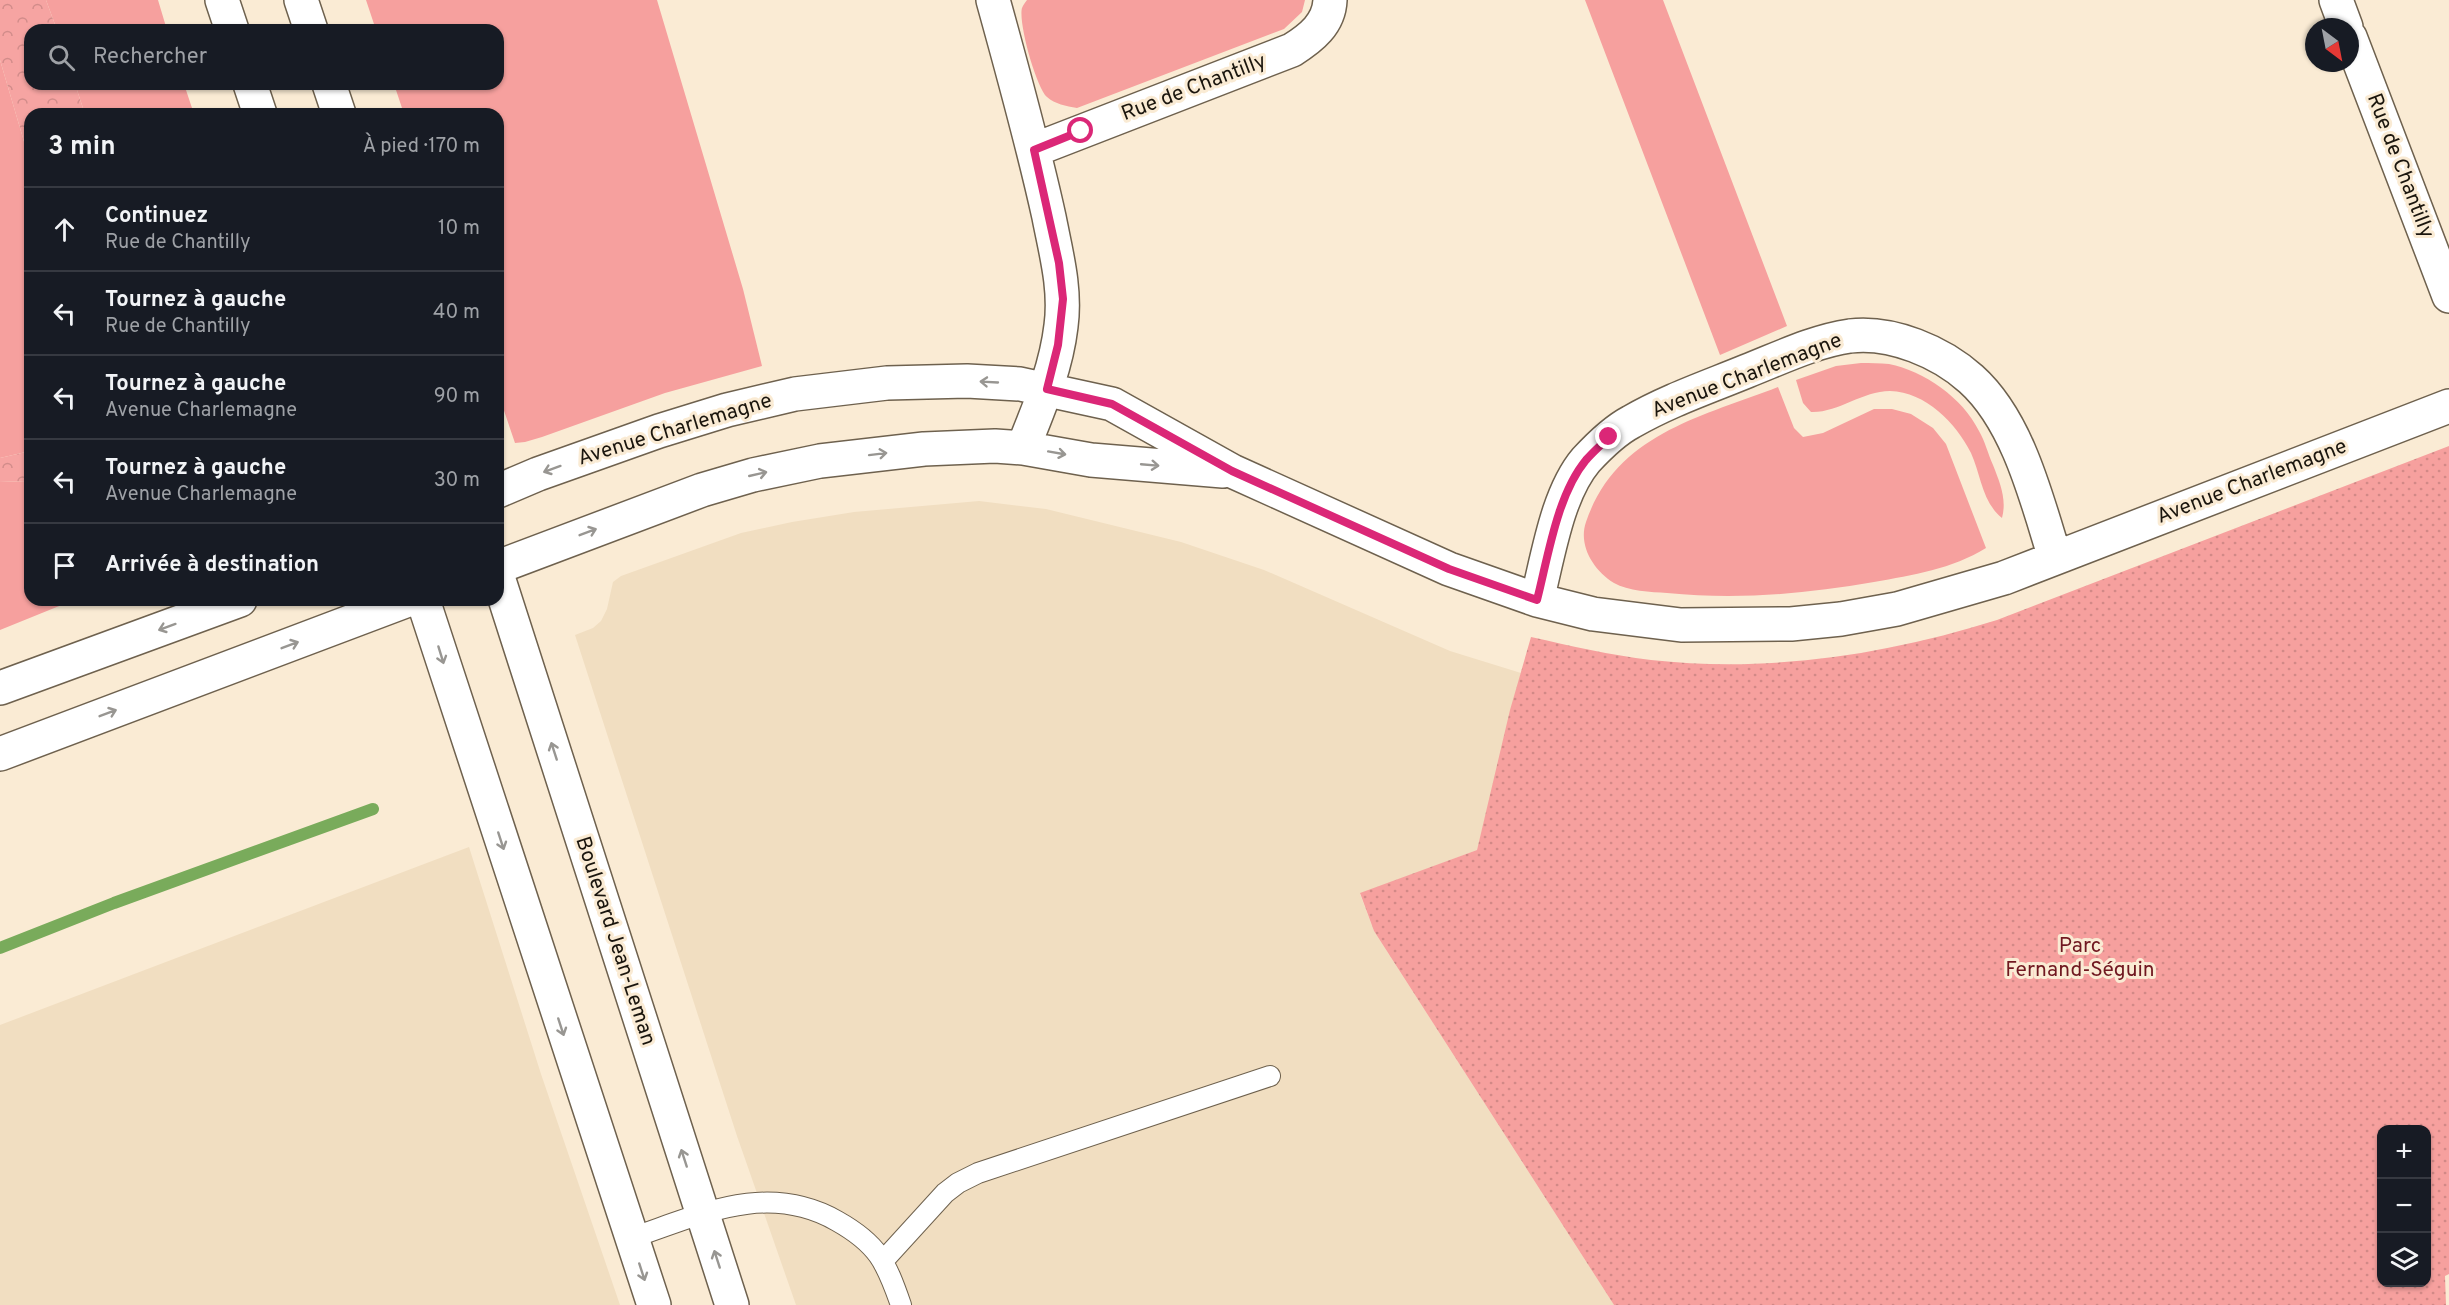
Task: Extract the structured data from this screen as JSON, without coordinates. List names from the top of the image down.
{
  "streets": {
    "main road": ["Rue de Chantilly", "Avenue Charlemagne", "Boulevard Jean-Leman"]
  },
  "parks": ["Parc Fernand-Séguin"],
  "north": "bottom right",
  "page": {
    "search": "Rechercher",
    "heading": ["3 min", "À pied · 170 m"],
    "list": [
      ["Continuez", "Rue de Chantilly", "10 m"],
      ["Tournez à gauche", "Rue de Chantilly", "40 m"],
      ["Tournez à gauche", "Avenue Charlemagne", "90 m"],
      ["Tournez à gauche", "Avenue Charlemagne", "30 m"],
      "Arrivée à destination"
    ],
    "map_buttons": ["+", "−"]
  }
}
